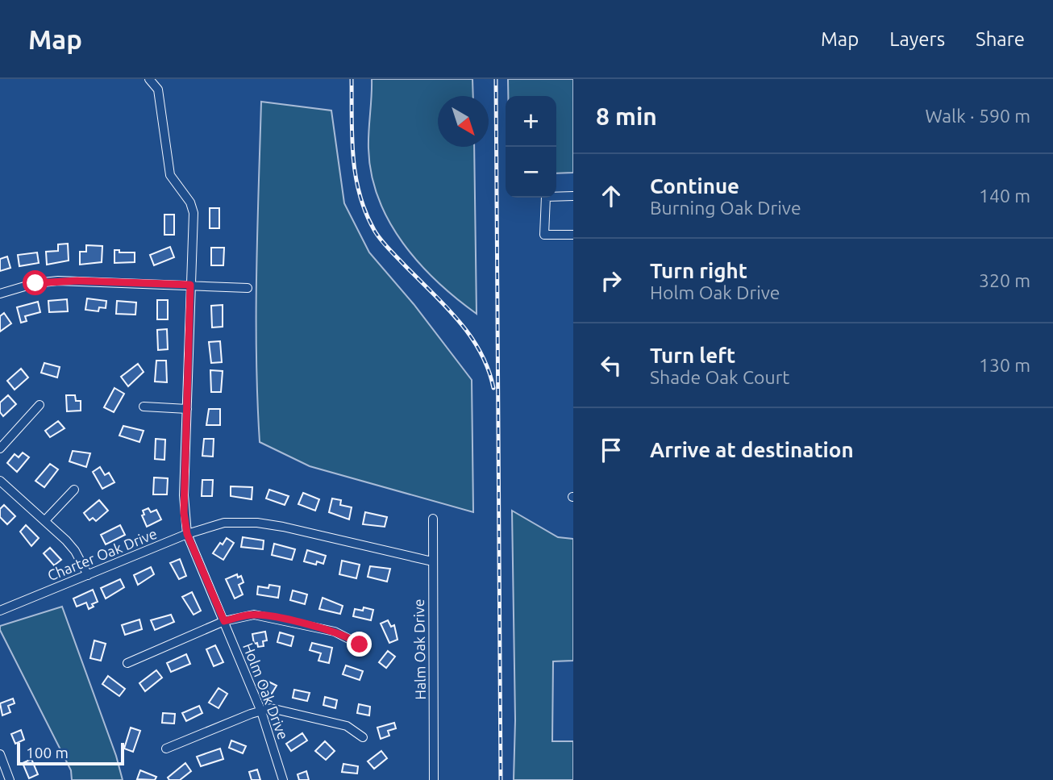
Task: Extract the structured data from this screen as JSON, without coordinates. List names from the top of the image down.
{
  "streets": {
    "street": ["Charter Oak Drive", "Halm Oak Drive", "Holm Oak Drive"]
  },
  "crossings": [
    ["Charter Oak Drive", "Halm Oak Drive"],
    ["Charter Oak Drive", "Holm Oak Drive"]
  ],
  "scale_bar": "100 m",
  "north": "bottom right",
  "page": {
    "header": "Map",
    "nav": ["Map", "Layers", "Share"],
    "heading": ["8 min", "Walk · 590 m"],
    "map_buttons": ["+", "−"],
    "list": [
      ["Continue", "Burning Oak Drive", "140 m"],
      ["Turn right", "Holm Oak Drive", "320 m"],
      ["Turn left", "Shade Oak Court", "130 m"],
      "Arrive at destination"
    ],
    "scale": "100 m"
  }
}
